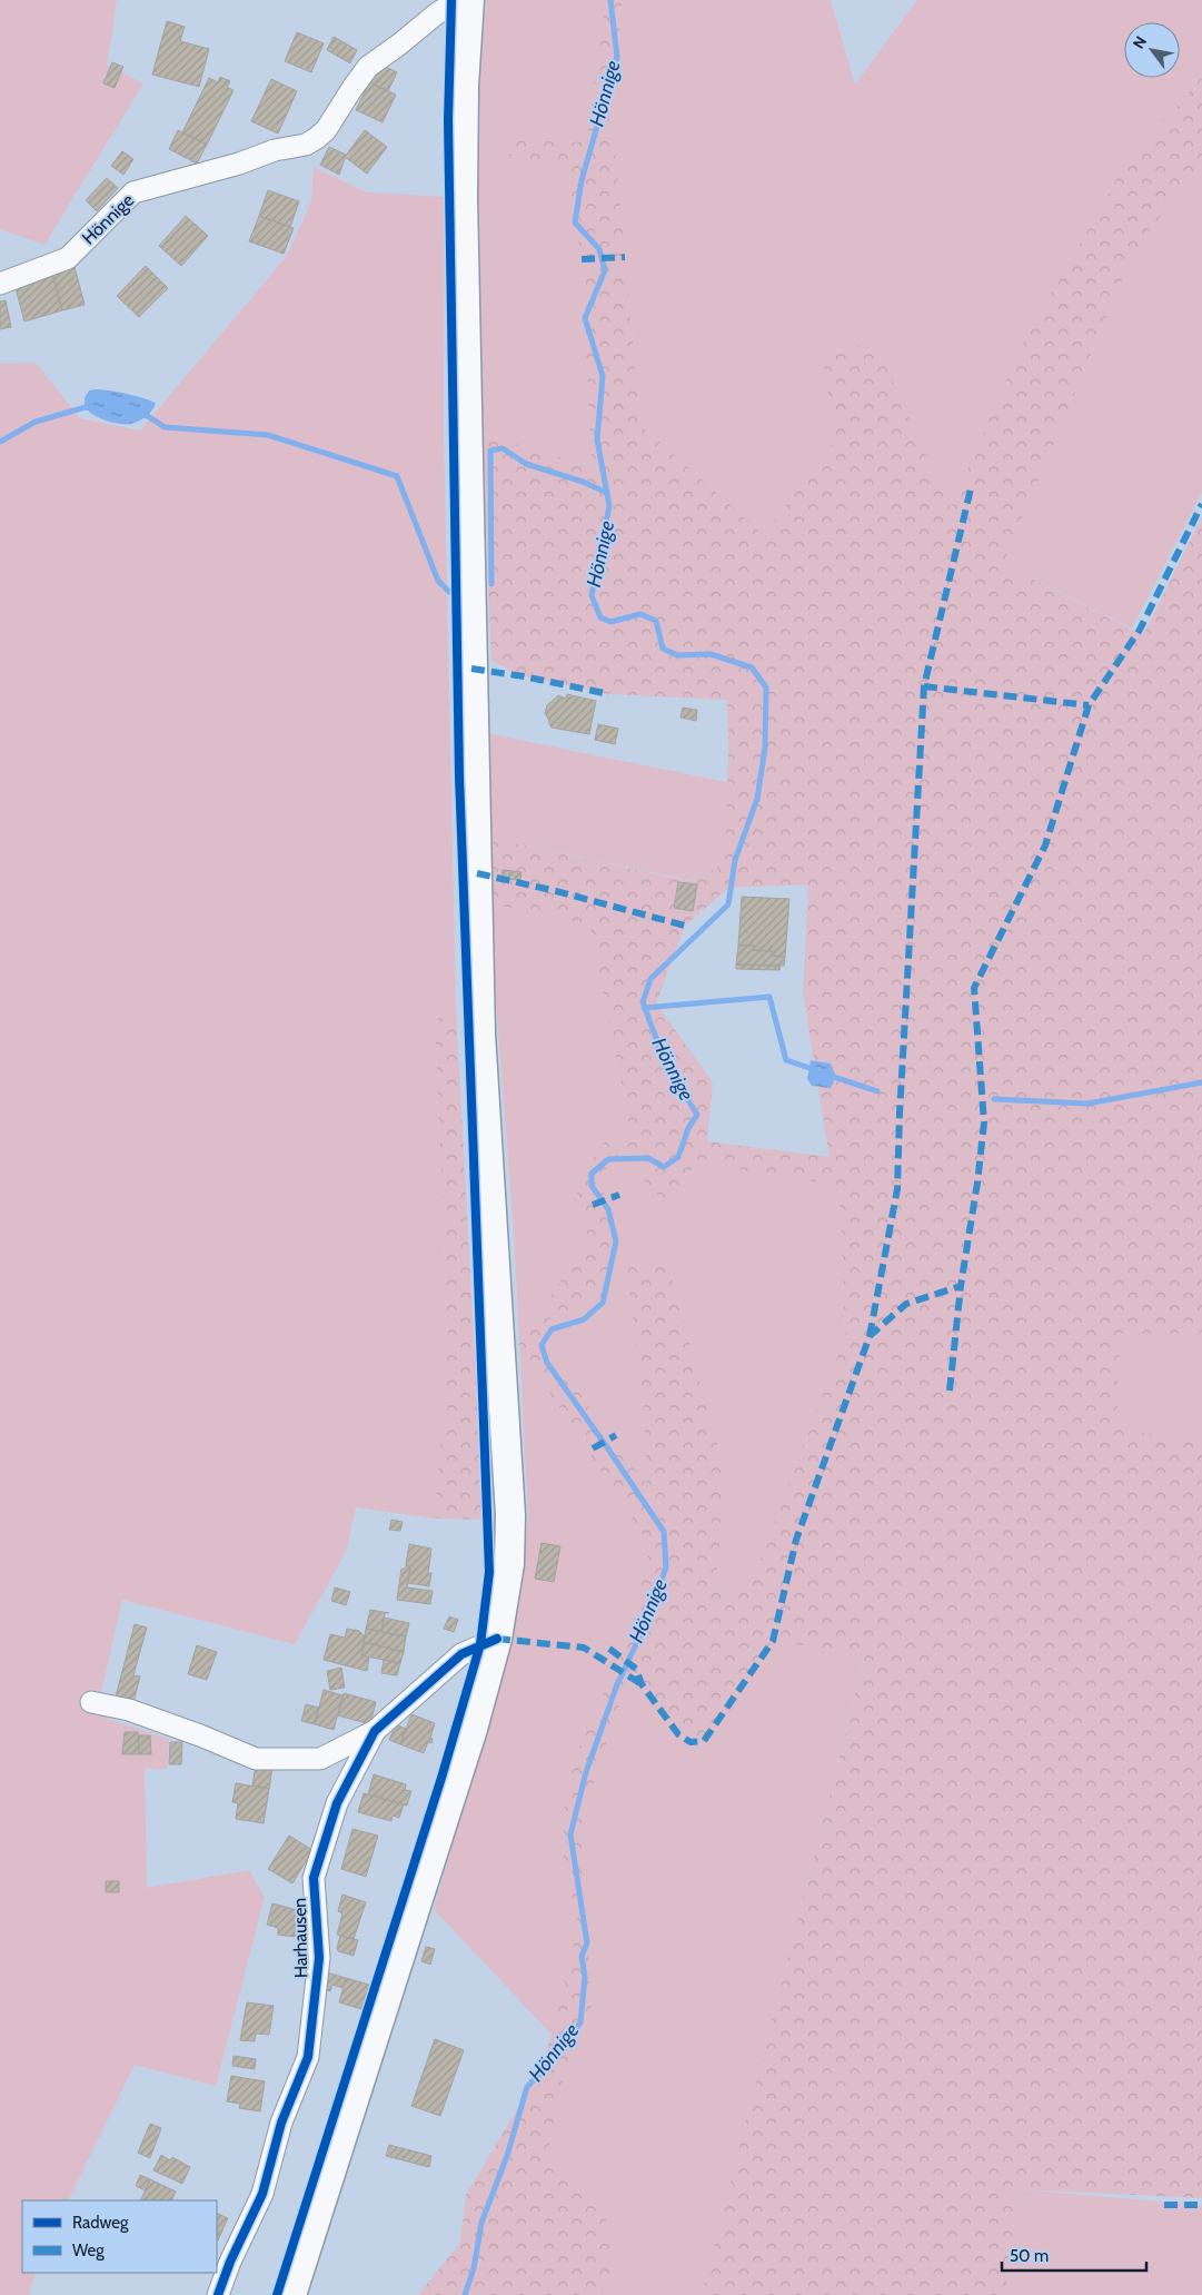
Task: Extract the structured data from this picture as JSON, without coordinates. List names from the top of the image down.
{
  "streets": {
    "street": ["Hönnige", "Harhausen"]
  },
  "water": ["Hönnige"],
  "legend": ["Radweg", "Weg"],
  "scale_bar": "50 m",
  "north": "top left"
}
